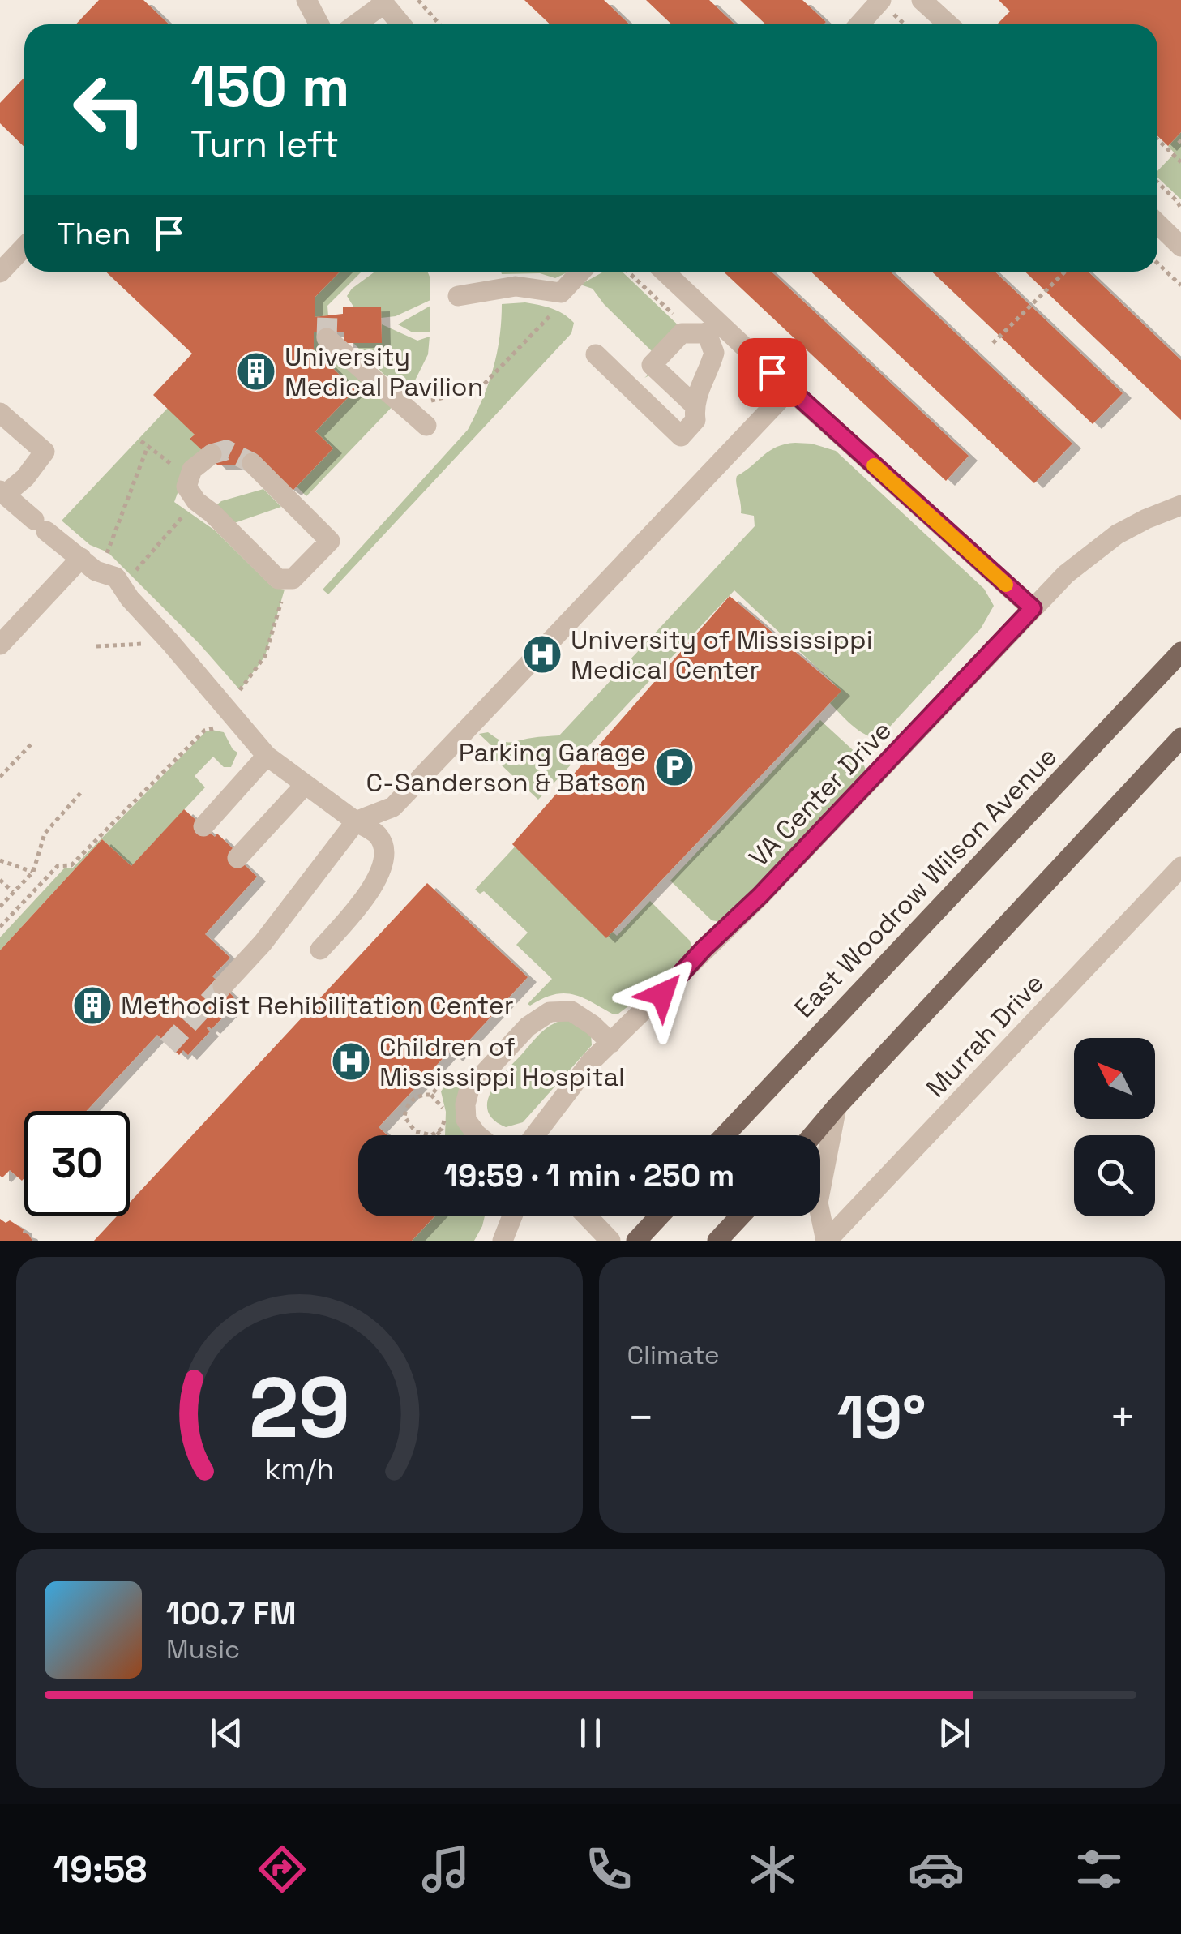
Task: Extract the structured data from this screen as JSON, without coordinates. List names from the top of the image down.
{
  "streets": {
    "main road": ["East Woodrow Wilson Avenue"],
    "street": ["VA Center Drive", "Murrah Drive"]
  },
  "places": {
    "building": ["University Medical Pavilion", "Methodist Rehibilitation Center"],
    "hospital": ["University of Mississippi Medical Center", "Children of Mississippi Hospital"],
    "parking": ["Parking Garage C-Sanderson & Batson"]
  },
  "north": "top left",
  "page": {
    "turn": ["150 m", "Turn left"],
    "then": "Then",
    "limit": "30",
    "trip": "19:59 · 1 min · 250 m",
    "tile": "Climate",
    "heat": ["−", "19°", "+"],
    "song": ["100.7 FM", "Music"],
    "tabs": "19:58",
    "gauge": ["29", "km/h"]
  }
}
